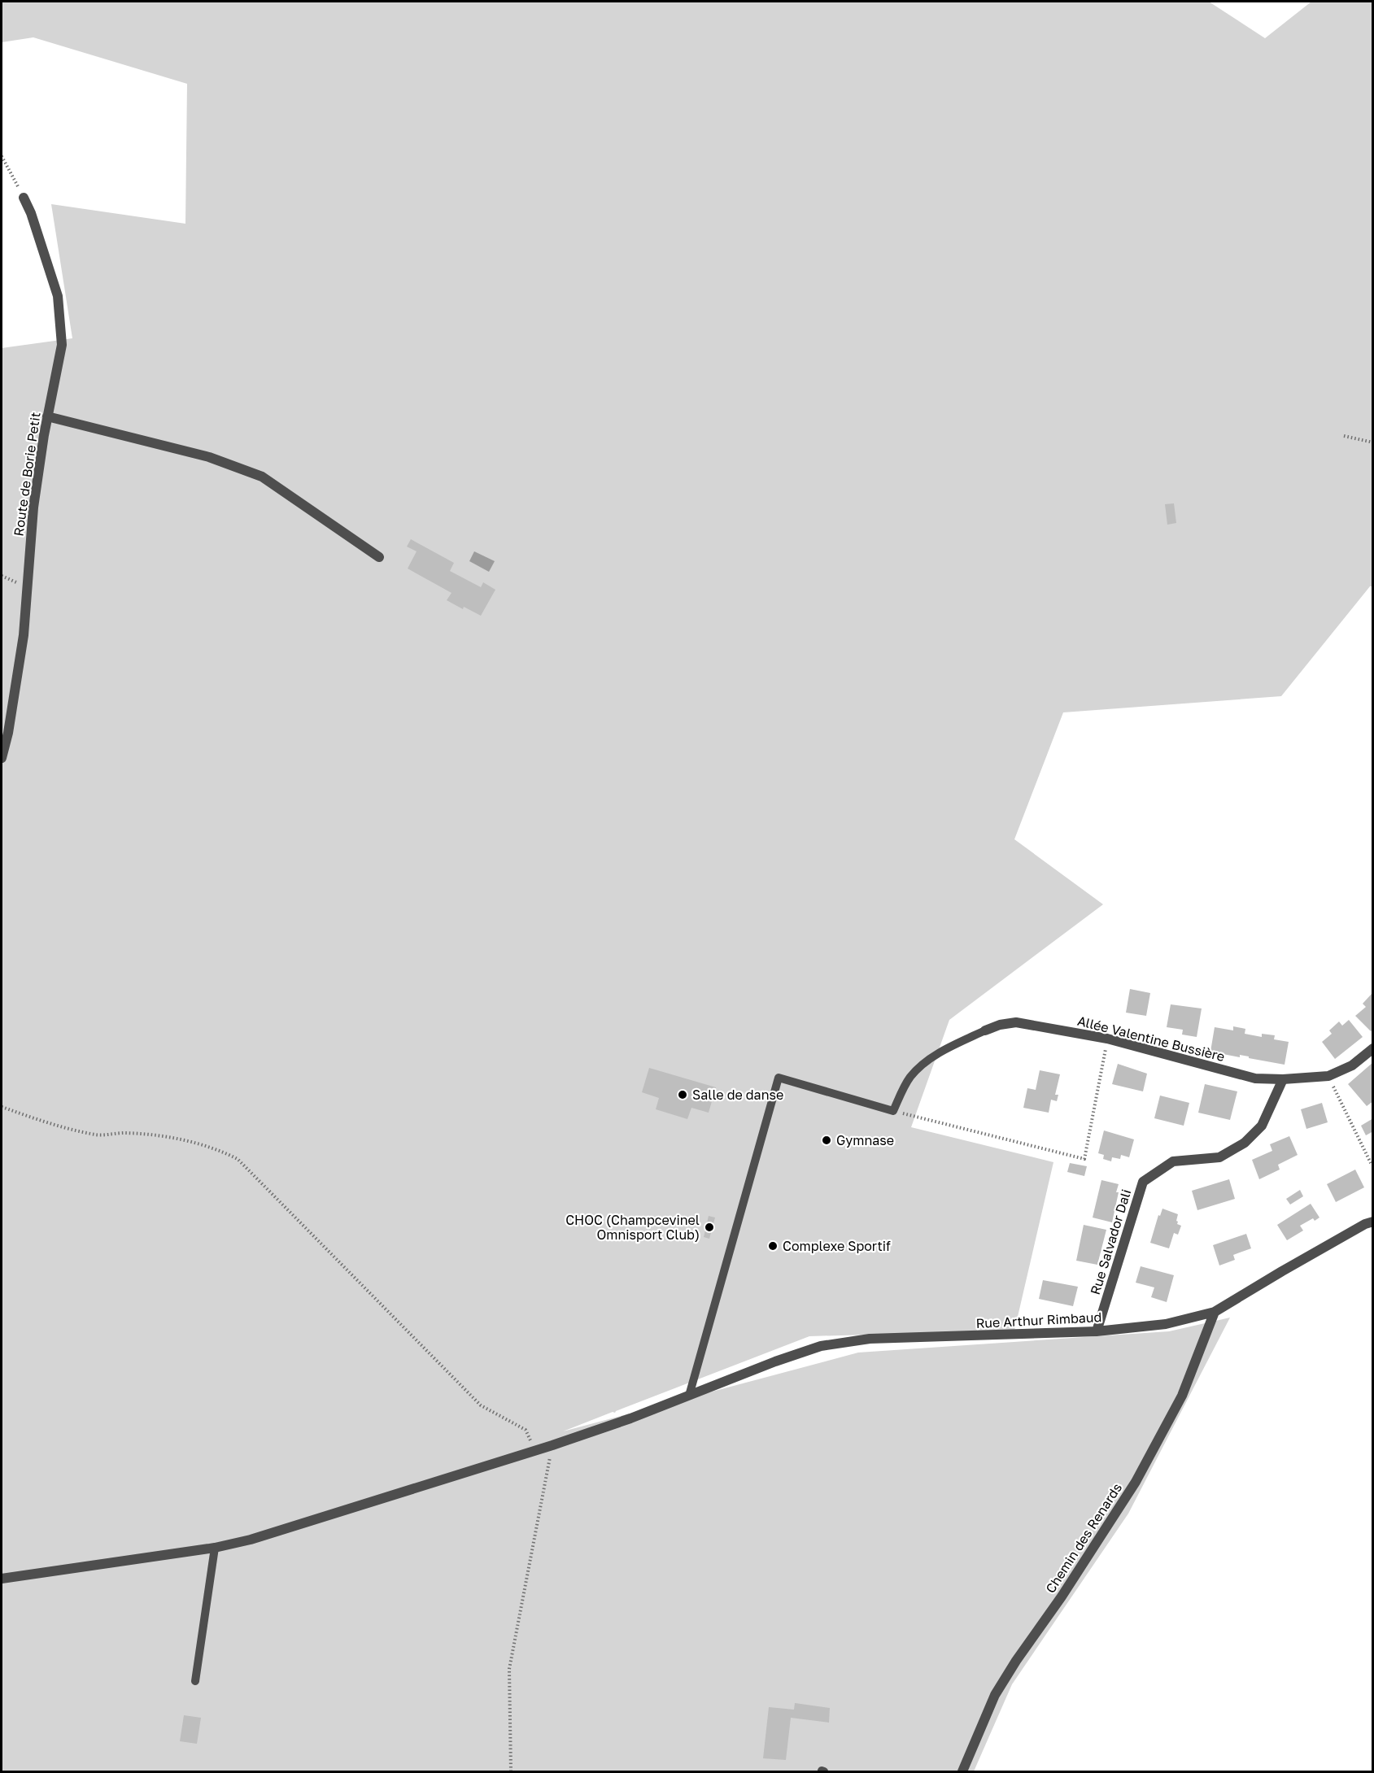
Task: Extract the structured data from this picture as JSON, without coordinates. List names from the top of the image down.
{
  "streets": {
    "street": [
      "Route de Borie Petit",
      "Allée Valentine Bussière",
      "Rue Salvador Dali",
      "Rue Arthur Rimbaud",
      "Chemin des Renards"
    ]
  },
  "crossings": [
    ["Allée Valentine Bussière", "Rue Salvador Dali"],
    ["Rue Salvador Dali", "Rue Arthur Rimbaud"],
    ["Rue Arthur Rimbaud", "Chemin des Renards"]
  ],
  "places": [
    "Salle de danse",
    "Gymnase",
    "CHOC (Champcevinel Omnisport Club)",
    "Complexe Sportif"
  ]
}
